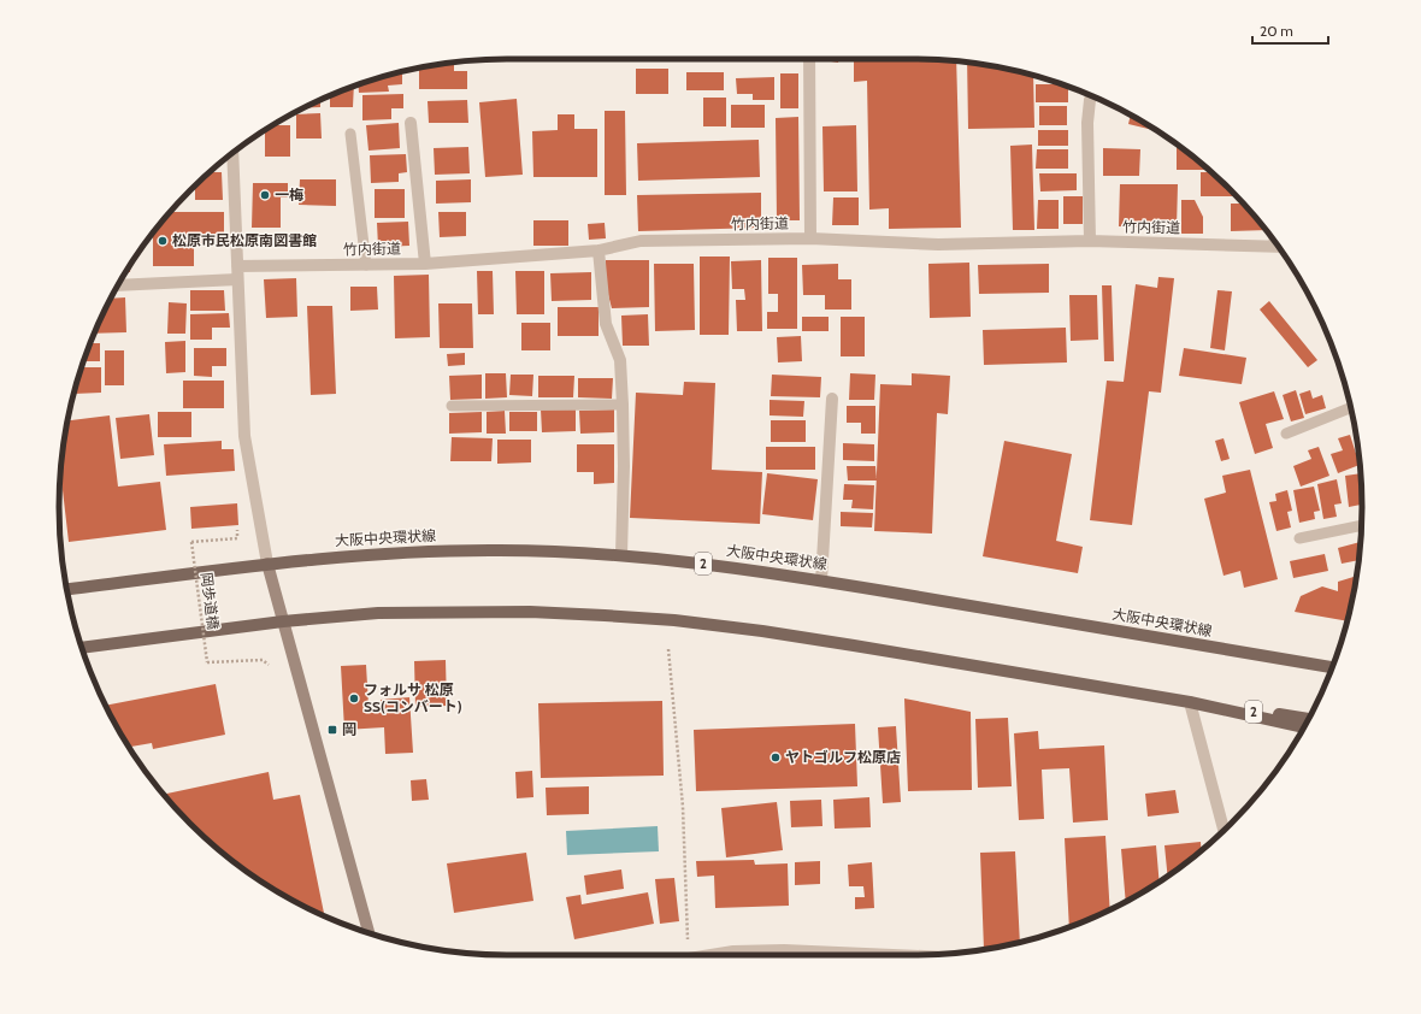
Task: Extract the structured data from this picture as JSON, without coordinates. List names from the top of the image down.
{
  "streets": {
    "main road": ["大阪中央環状線", "2"],
    "street": ["竹内街道"],
    "path": ["岡歩道橋"]
  },
  "places": {
    "other": [
      "一梅",
      "松原市民松原南図書館",
      "フォルサ 松原 SS(コンバート)",
      "ヤトゴルフ松原店"
    ],
    "transit": ["岡"]
  },
  "scale_bar": "20 m"
}
